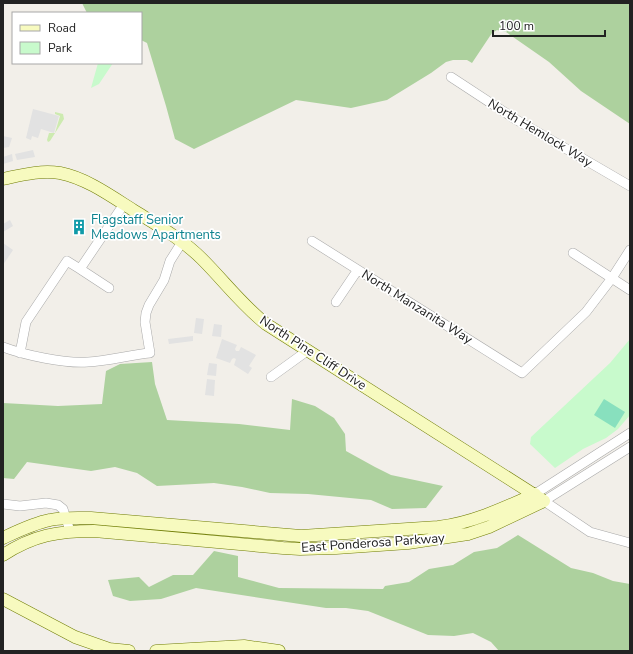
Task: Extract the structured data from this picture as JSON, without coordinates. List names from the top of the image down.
{
  "streets": {
    "street": [
      "North Hemlock Way",
      "North Manzanita Way",
      "North Pine Cliff Drive",
      "East Ponderosa Parkway"
    ]
  },
  "crossings": [
    ["North Pine Cliff Drive", "East Ponderosa Parkway"]
  ],
  "places": {
    "building": ["Flagstaff Senior Meadows Apartments"]
  },
  "legend": ["Road", "Park"],
  "scale_bar": "100 m"
}
